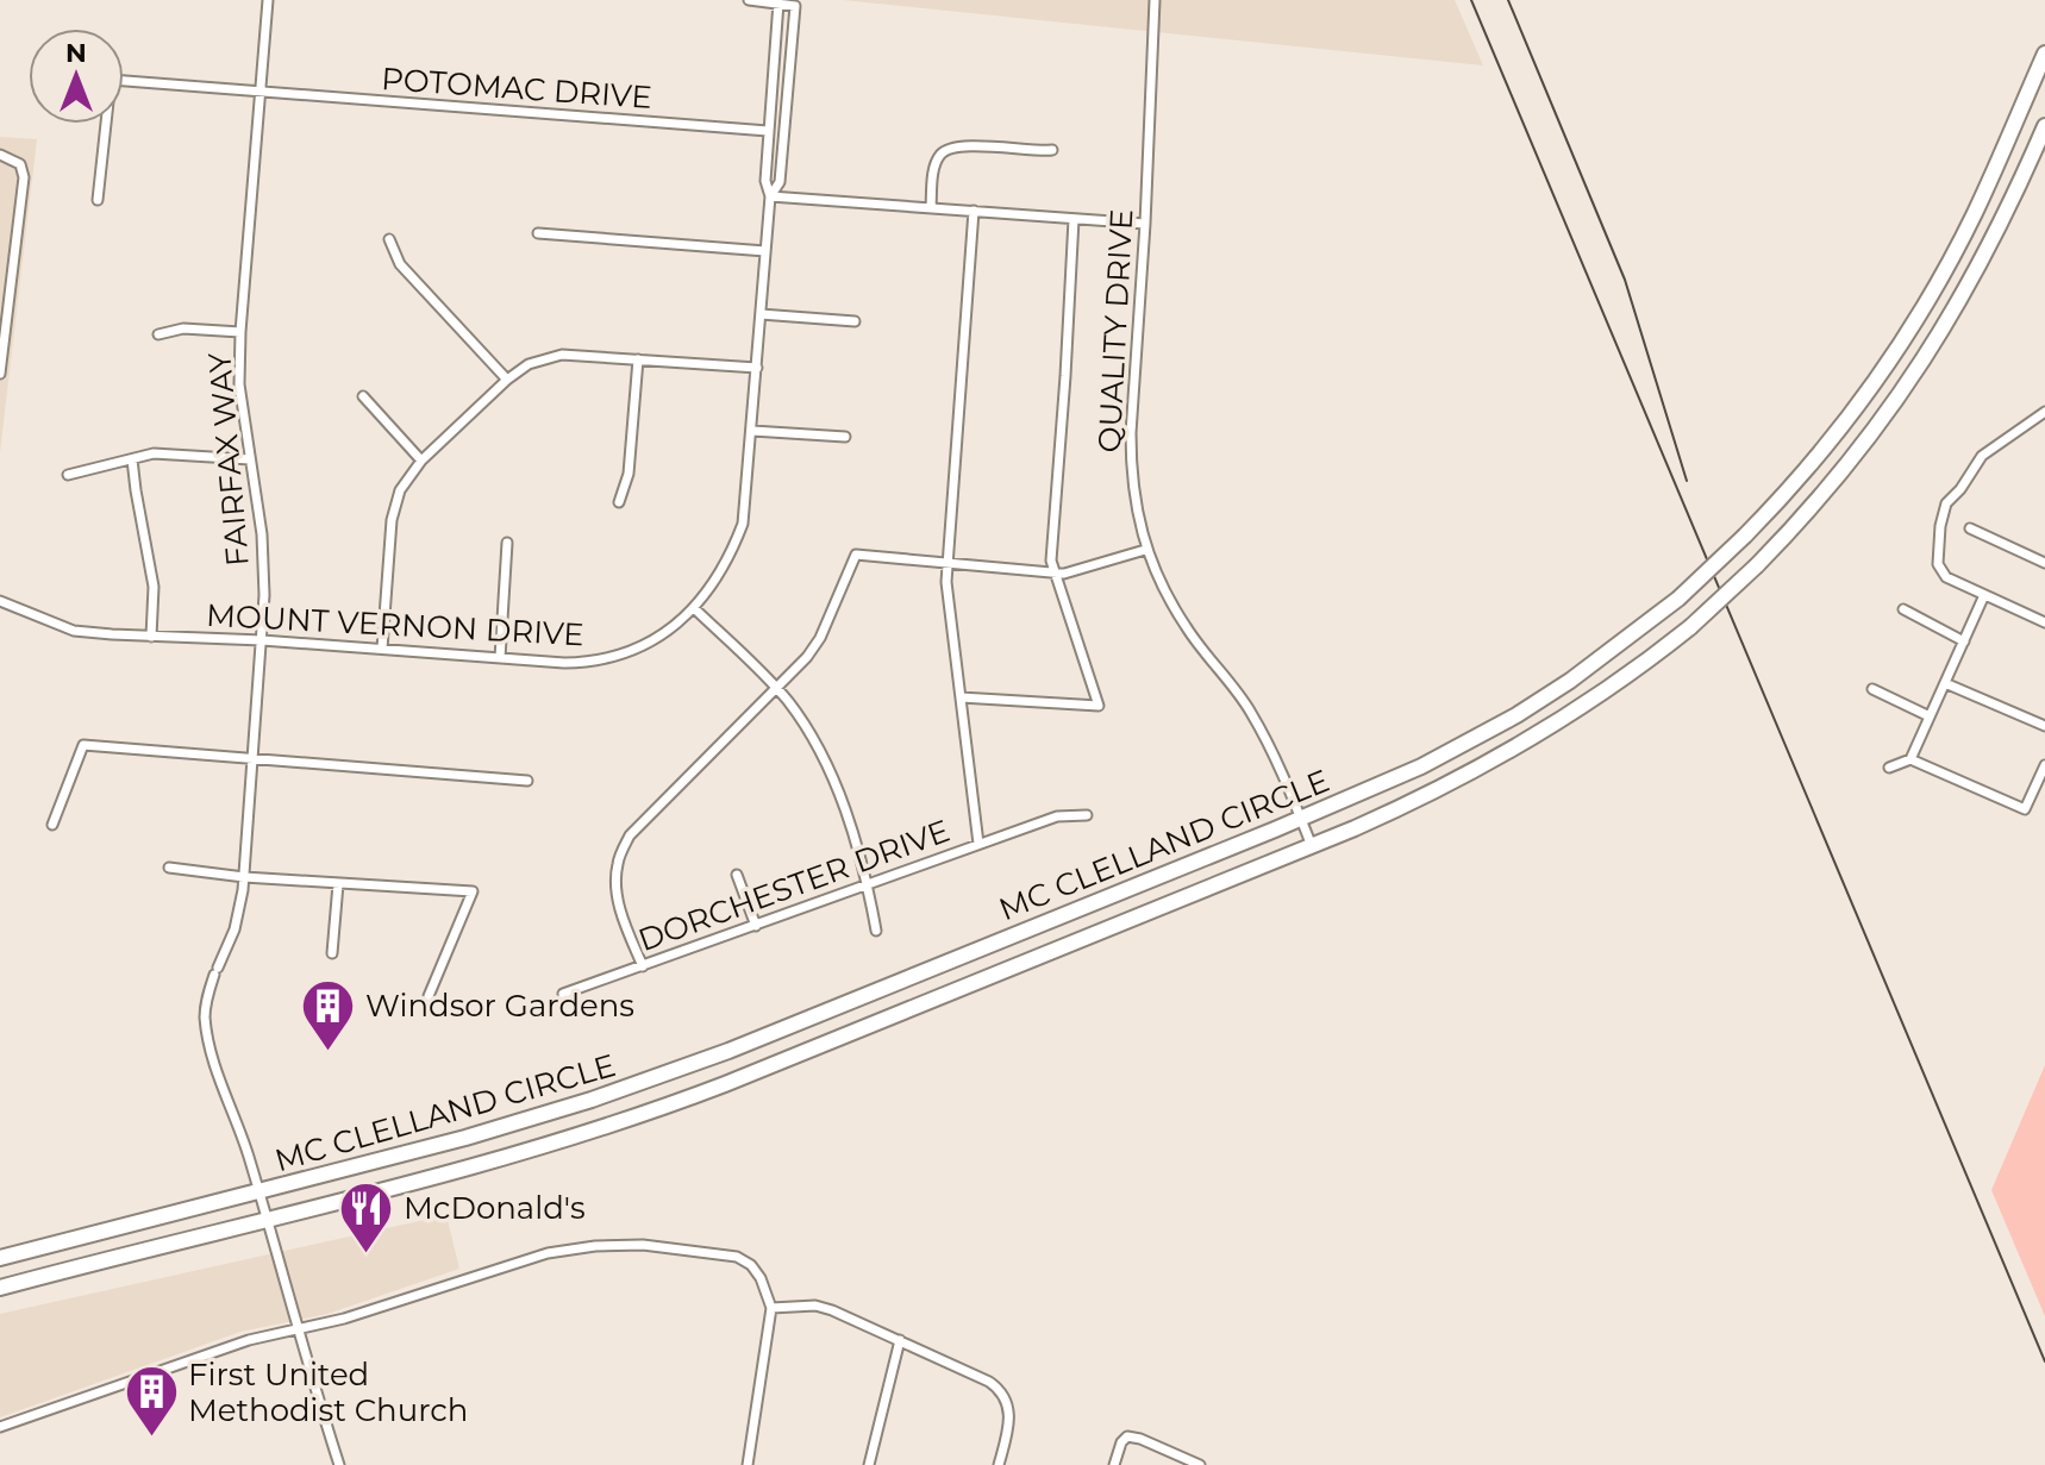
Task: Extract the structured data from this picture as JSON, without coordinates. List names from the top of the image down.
{
  "streets": {
    "highway": ["MC CLELLAND CIRCLE"],
    "street": [
      "POTOMAC DRIVE",
      "QUALITY DRIVE",
      "FAIRFAX WAY",
      "MOUNT VERNON DRIVE",
      "DORCHESTER DRIVE"
    ]
  },
  "crossings": [
    ["POTOMAC DRIVE", "FAIRFAX WAY"],
    ["POTOMAC DRIVE", "MOUNT VERNON DRIVE"],
    ["QUALITY DRIVE", "MC CLELLAND CIRCLE"],
    ["FAIRFAX WAY", "MOUNT VERNON DRIVE"],
    ["FAIRFAX WAY", "MC CLELLAND CIRCLE"]
  ],
  "places": {
    "building": ["Windsor Gardens", "First United Methodist Church"],
    "restaurant": ["McDonald's"]
  },
  "north": "top"
}
